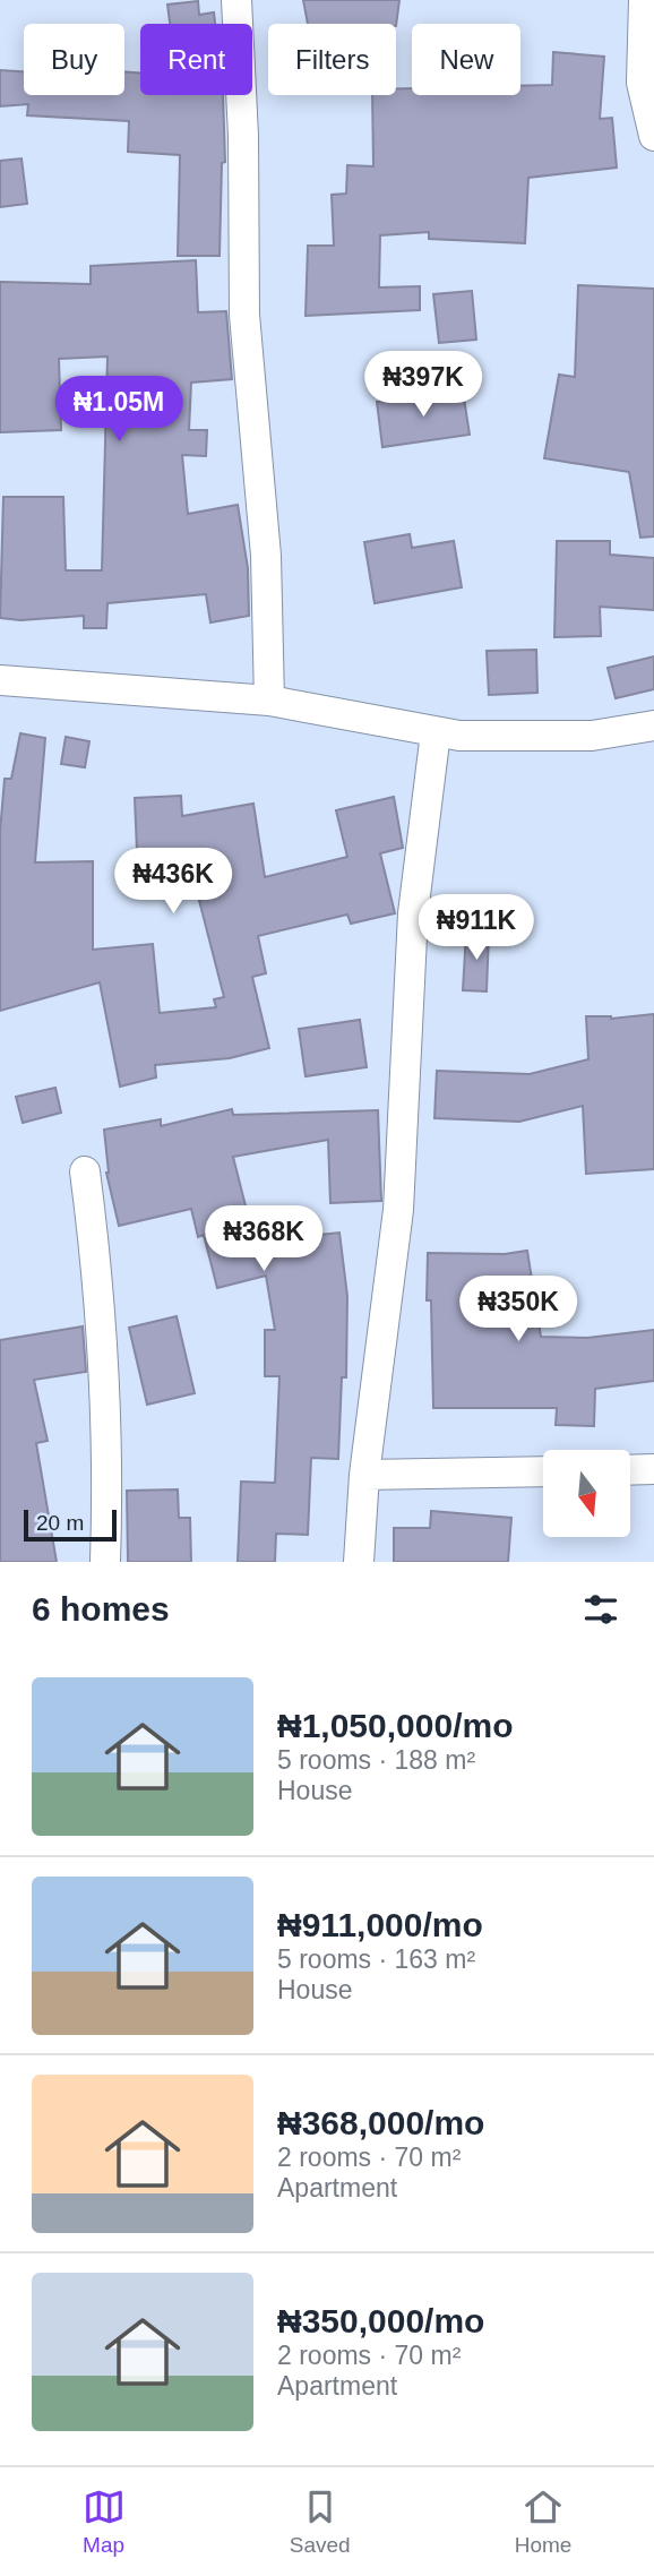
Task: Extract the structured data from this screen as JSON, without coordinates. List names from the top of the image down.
{
  "scale_bar": "20 m",
  "north": "bottom",
  "page": {
    "chip": [
      "Buy",
      "Rent",
      "Filters",
      "New"
    ],
    "price": [
      "₦397K",
      "₦1.05M",
      "₦436K",
      "₦911K",
      "₦368K",
      "₦350K"
    ],
    "scale": "20 m",
    "heading": "6 homes",
    "list": [
      {
        "name": "₦1,050,000/mo",
        "note": "5 rooms · 188 m² · House"
      },
      {
        "name": "₦911,000/mo",
        "note": "5 rooms · 163 m² · House"
      },
      {
        "name": "₦368,000/mo",
        "note": "2 rooms · 70 m² · Apartment"
      },
      {
        "name": "₦350,000/mo",
        "note": "2 rooms · 70 m² · Apartment"
      }
    ],
    "tabs": ["Map", "Saved", "Home"]
  }
}
